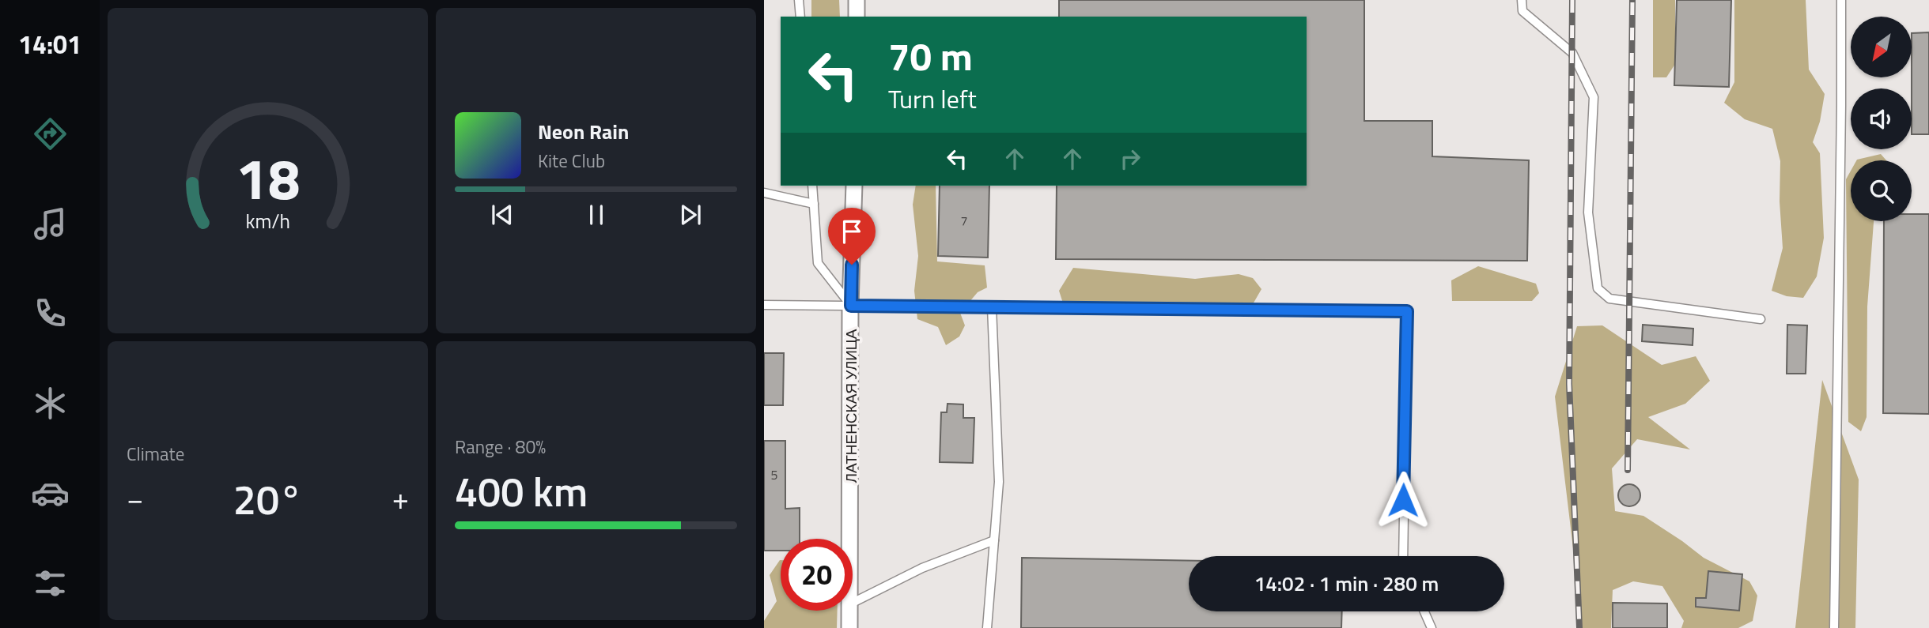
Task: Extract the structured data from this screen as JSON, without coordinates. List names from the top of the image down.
{
  "streets": {
    "street": ["ЛАТНЕНСКАЯ УЛИЦА"]
  },
  "house_numbers": ["7", "5"],
  "north": "bottom left",
  "page": {
    "tabs": "14:01",
    "turn": ["70 m", "Turn left"],
    "song": ["Neon Rain", "Kite Club"],
    "tile": [
      "Climate",
      ["Range · 80%", "400 km"]
    ],
    "heat": ["−", "20°", "+"],
    "limit": "20",
    "trip": "14:02 · 1 min · 280 m",
    "gauge": ["18", "km/h"]
  }
}
